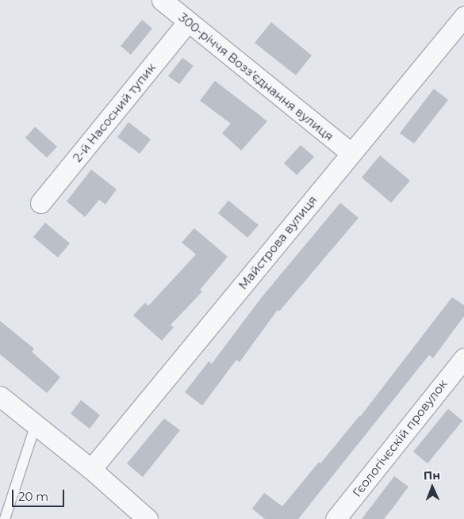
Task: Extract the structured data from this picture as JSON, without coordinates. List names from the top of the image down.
{
  "streets": {
    "street": [
      "300-річчя Возз’єднання вулиця",
      "2-й Насосний тупик",
      "Майстрова вулиця",
      "Гєологічєскій провулок"
    ]
  },
  "crossings": [
    ["300-річчя Возз’єднання вулиця", "2-й Насосний тупик"],
    ["300-річчя Возз’єднання вулиця", "Майстрова вулиця"]
  ],
  "scale_bar": "20 m",
  "north": "top"
}
